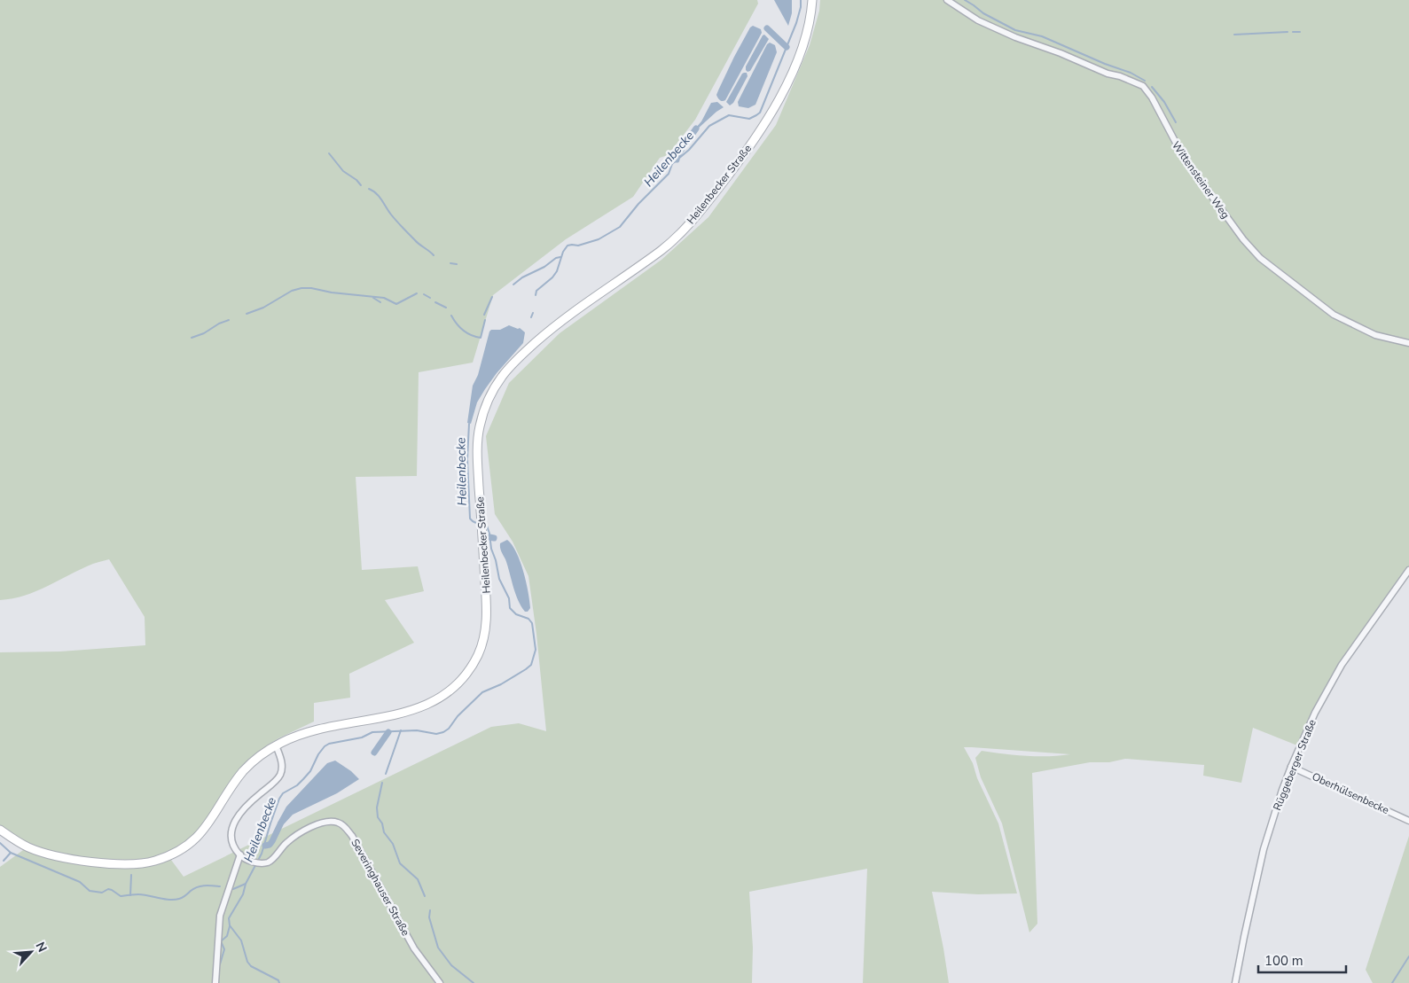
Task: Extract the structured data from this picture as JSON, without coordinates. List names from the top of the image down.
{
  "streets": {
    "main road": ["Heilenbecker Straße"],
    "street": [
      "Wittensteiner Weg",
      "Rüggeberger Straße",
      "Oberhülsenbecke",
      "Severinghauser Straße"
    ]
  },
  "crossings": [
    ["Rüggeberger Straße", "Oberhülsenbecke"]
  ],
  "water": ["Heilenbecke"],
  "scale_bar": "100 m",
  "north": "top right"
}
